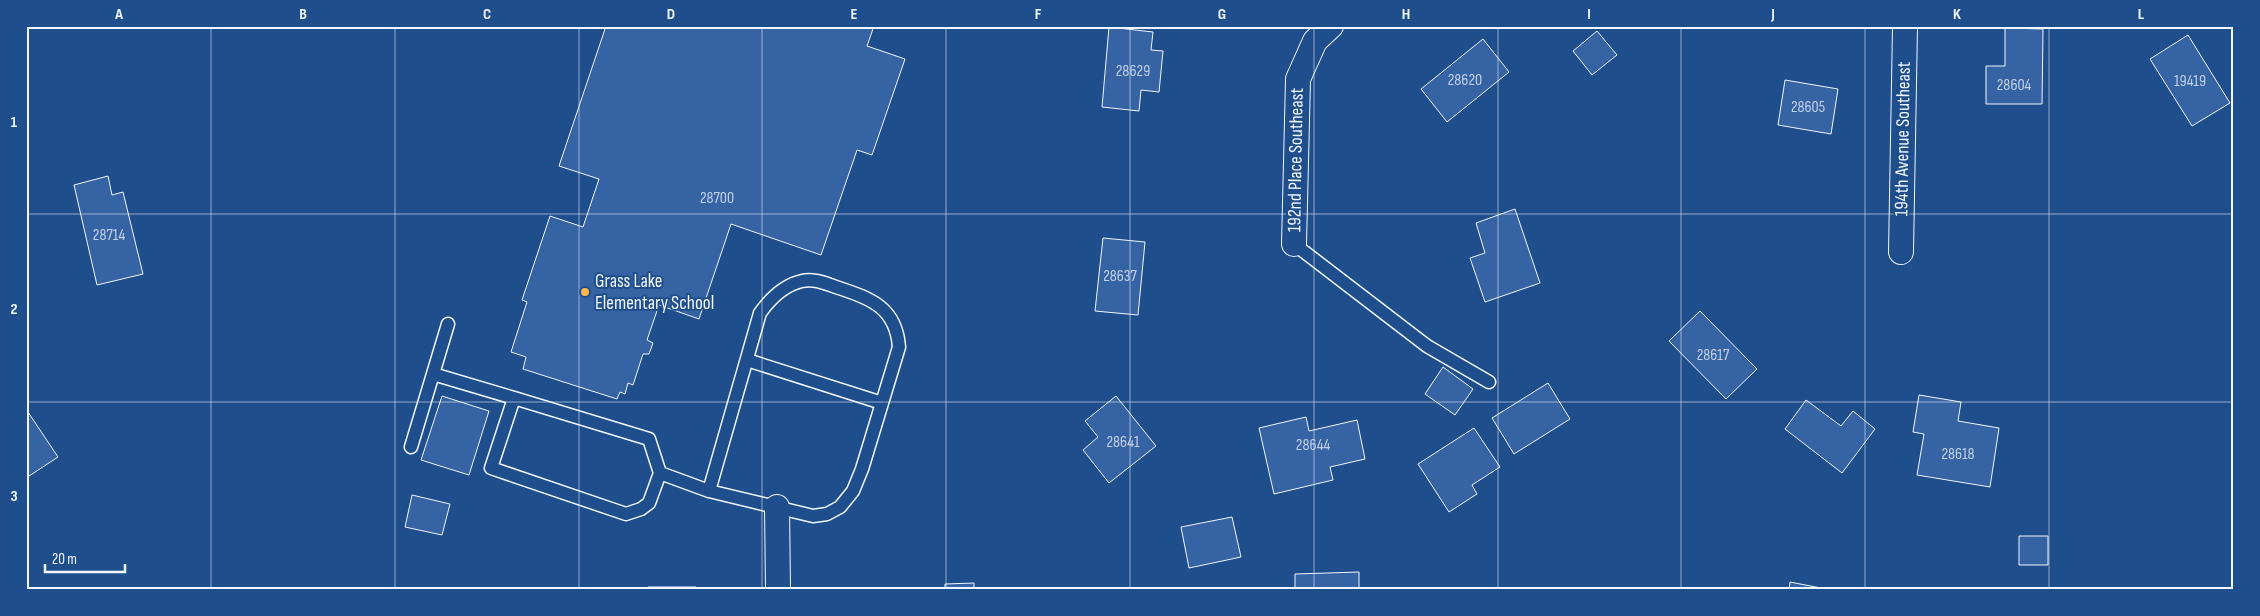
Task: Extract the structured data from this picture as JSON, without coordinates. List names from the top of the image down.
{
  "streets": {
    "street": ["194th Avenue Southeast", "192nd Place Southeast"]
  },
  "places": ["Grass Lake Elementary School"],
  "house_numbers": [
    "28629",
    "28620",
    "19419",
    "28604",
    "28605",
    "28700",
    "28714",
    "28637",
    "28617",
    "28641",
    "28644",
    "28618"
  ],
  "scale_bar": "20 m",
  "grid": {
    "columns": [
      "A",
      "B",
      "C",
      "D",
      "E",
      "F",
      "G",
      "H",
      "I",
      "J",
      "K",
      "L"
    ],
    "rows": ["1", "2", "3"]
  }
}
